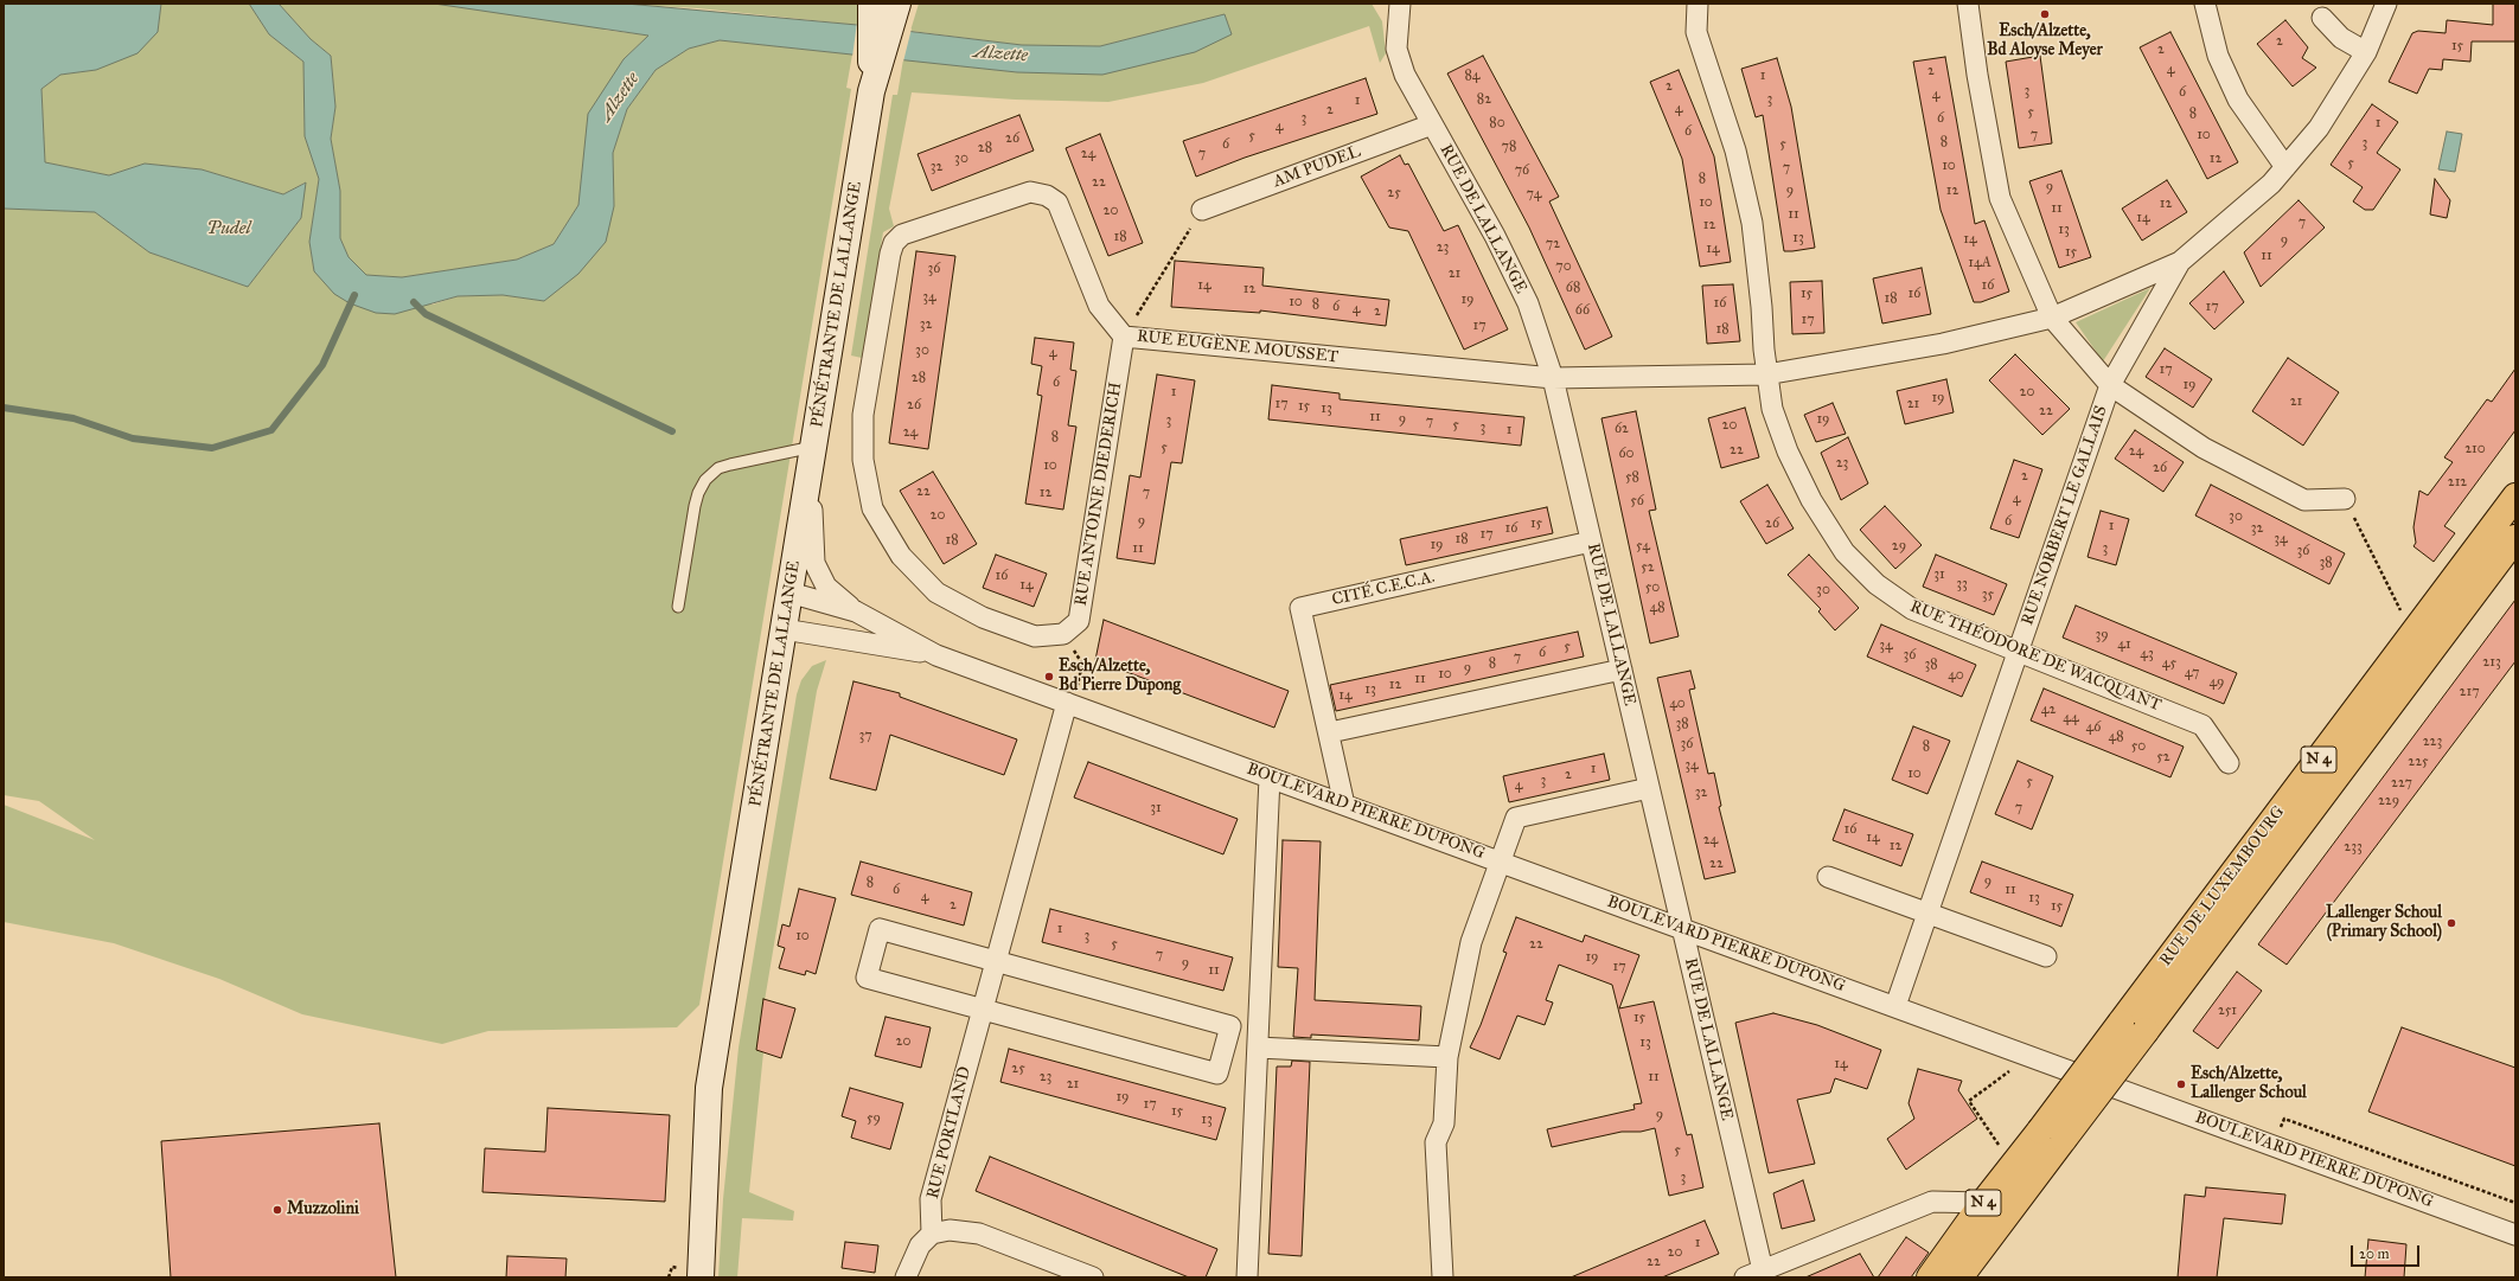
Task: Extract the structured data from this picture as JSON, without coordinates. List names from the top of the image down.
{
  "streets": {
    "main road": ["PÉNÉTRANTE DE LALLANGE", "N 4", "RUE DE LUXEMBOURG"],
    "street": [
      "AM PUDEL",
      "RUE DE LALLANGE",
      "RUE EUGÈNE MOUSSET",
      "RUE ANTOINE DIEDERICH",
      "RUE NORBERT LE GALLAIS",
      "CITÉ C.E.C.A.",
      "RUE THÉODORE DE WACQUANT",
      "BOULEVARD PIERRE DUPONG",
      "RUE PORTLAND"
    ]
  },
  "crossings": [
    ["AM PUDEL", "RUE DE LALLANGE"],
    ["RUE DE LALLANGE", "RUE EUGÈNE MOUSSET"],
    ["RUE DE LALLANGE", "CITÉ C.E.C.A."],
    ["RUE DE LALLANGE", "BOULEVARD PIERRE DUPONG"],
    ["PÉNÉTRANTE DE LALLANGE", "BOULEVARD PIERRE DUPONG"],
    ["RUE EUGÈNE MOUSSET", "RUE ANTOINE DIEDERICH"],
    ["RUE EUGÈNE MOUSSET", "RUE NORBERT LE GALLAIS"],
    ["RUE EUGÈNE MOUSSET", "RUE THÉODORE DE WACQUANT"],
    ["RUE NORBERT LE GALLAIS", "RUE THÉODORE DE WACQUANT"],
    ["RUE NORBERT LE GALLAIS", "BOULEVARD PIERRE DUPONG"],
    ["CITÉ C.E.C.A.", "BOULEVARD PIERRE DUPONG"],
    ["BOULEVARD PIERRE DUPONG", "RUE PORTLAND"]
  ],
  "water": ["Alzette", "Pudel"],
  "places": [
    "Esch/Alzette, Bd Aloyse Meyer",
    "Esch/Alzette, Bd Pierre Dupong",
    "Lallenger Schoul (Primary School)",
    "Esch/Alzette, Lallenger Schoul",
    "Muzzolini"
  ],
  "house_numbers": [
    "2",
    "15",
    "2",
    "4",
    "2",
    "84",
    "1",
    "2",
    "3",
    "6",
    "4",
    "82",
    "3",
    "1",
    "4",
    "2",
    "5",
    "8",
    "3",
    "6",
    "80",
    "1",
    "4",
    "6",
    "7",
    "10",
    "5",
    "26",
    "8",
    "3",
    "6",
    "5",
    "78",
    "28",
    "24",
    "7",
    "30",
    "12",
    "5",
    "10",
    "32",
    "7",
    "76",
    "8",
    "22",
    "9",
    "9",
    "12",
    "25",
    "74",
    "10",
    "12",
    "11",
    "20",
    "11",
    "14",
    "7",
    "12",
    "13",
    "18",
    "13",
    "14",
    "9",
    "72",
    "23",
    "14",
    "15",
    "11",
    "14A",
    "70",
    "36",
    "21",
    "14",
    "16",
    "68",
    "12",
    "15",
    "16",
    "34",
    "18",
    "19",
    "10",
    "16",
    "8",
    "6",
    "17",
    "4",
    "66",
    "2",
    "17",
    "32",
    "17",
    "18",
    "30",
    "4",
    "17",
    "28",
    "6",
    "19",
    "1",
    "20",
    "19",
    "21",
    "17",
    "21",
    "26",
    "15",
    "13",
    "22",
    "11",
    "9",
    "19",
    "3",
    "7",
    "5",
    "20",
    "3",
    "62",
    "1",
    "24",
    "8",
    "5",
    "210",
    "22",
    "24",
    "60",
    "23",
    "10",
    "26",
    "2",
    "58",
    "212",
    "22",
    "12",
    "7",
    "4",
    "56",
    "20",
    "30",
    "9",
    "6",
    "15",
    "26",
    "1",
    "16",
    "32",
    "17",
    "18",
    "34",
    "18",
    "19",
    "54",
    "29",
    "11",
    "3",
    "36",
    "38",
    "52",
    "31",
    "16",
    "33",
    "14",
    "50",
    "30",
    "35",
    "48",
    "39",
    "41",
    "34",
    "5",
    "6",
    "43",
    "36",
    "7",
    "213",
    "8",
    "45",
    "38",
    "9",
    "47",
    "10",
    "40",
    "11",
    "49",
    "12",
    "13",
    "217",
    "14",
    "40",
    "42",
    "44",
    "38",
    "46",
    "37",
    "48",
    "223",
    "36",
    "8",
    "50",
    "52",
    "225",
    "34",
    "1",
    "10",
    "2",
    "3",
    "5",
    "227",
    "4",
    "32",
    "229",
    "31",
    "7",
    "16",
    "14",
    "24",
    "12",
    "233",
    "22",
    "9",
    "8",
    "6",
    "11",
    "4",
    "13",
    "2",
    "15",
    "1",
    "10",
    "3",
    "5",
    "22",
    "7",
    "19",
    "9",
    "17",
    "11",
    "251",
    "15",
    "20",
    "13",
    "14",
    "25",
    "23",
    "11",
    "21",
    "19",
    "17",
    "15",
    "9",
    "59",
    "13",
    "5",
    "3",
    "1",
    "20",
    "22"
  ],
  "scale_bar": "20 m"
}
